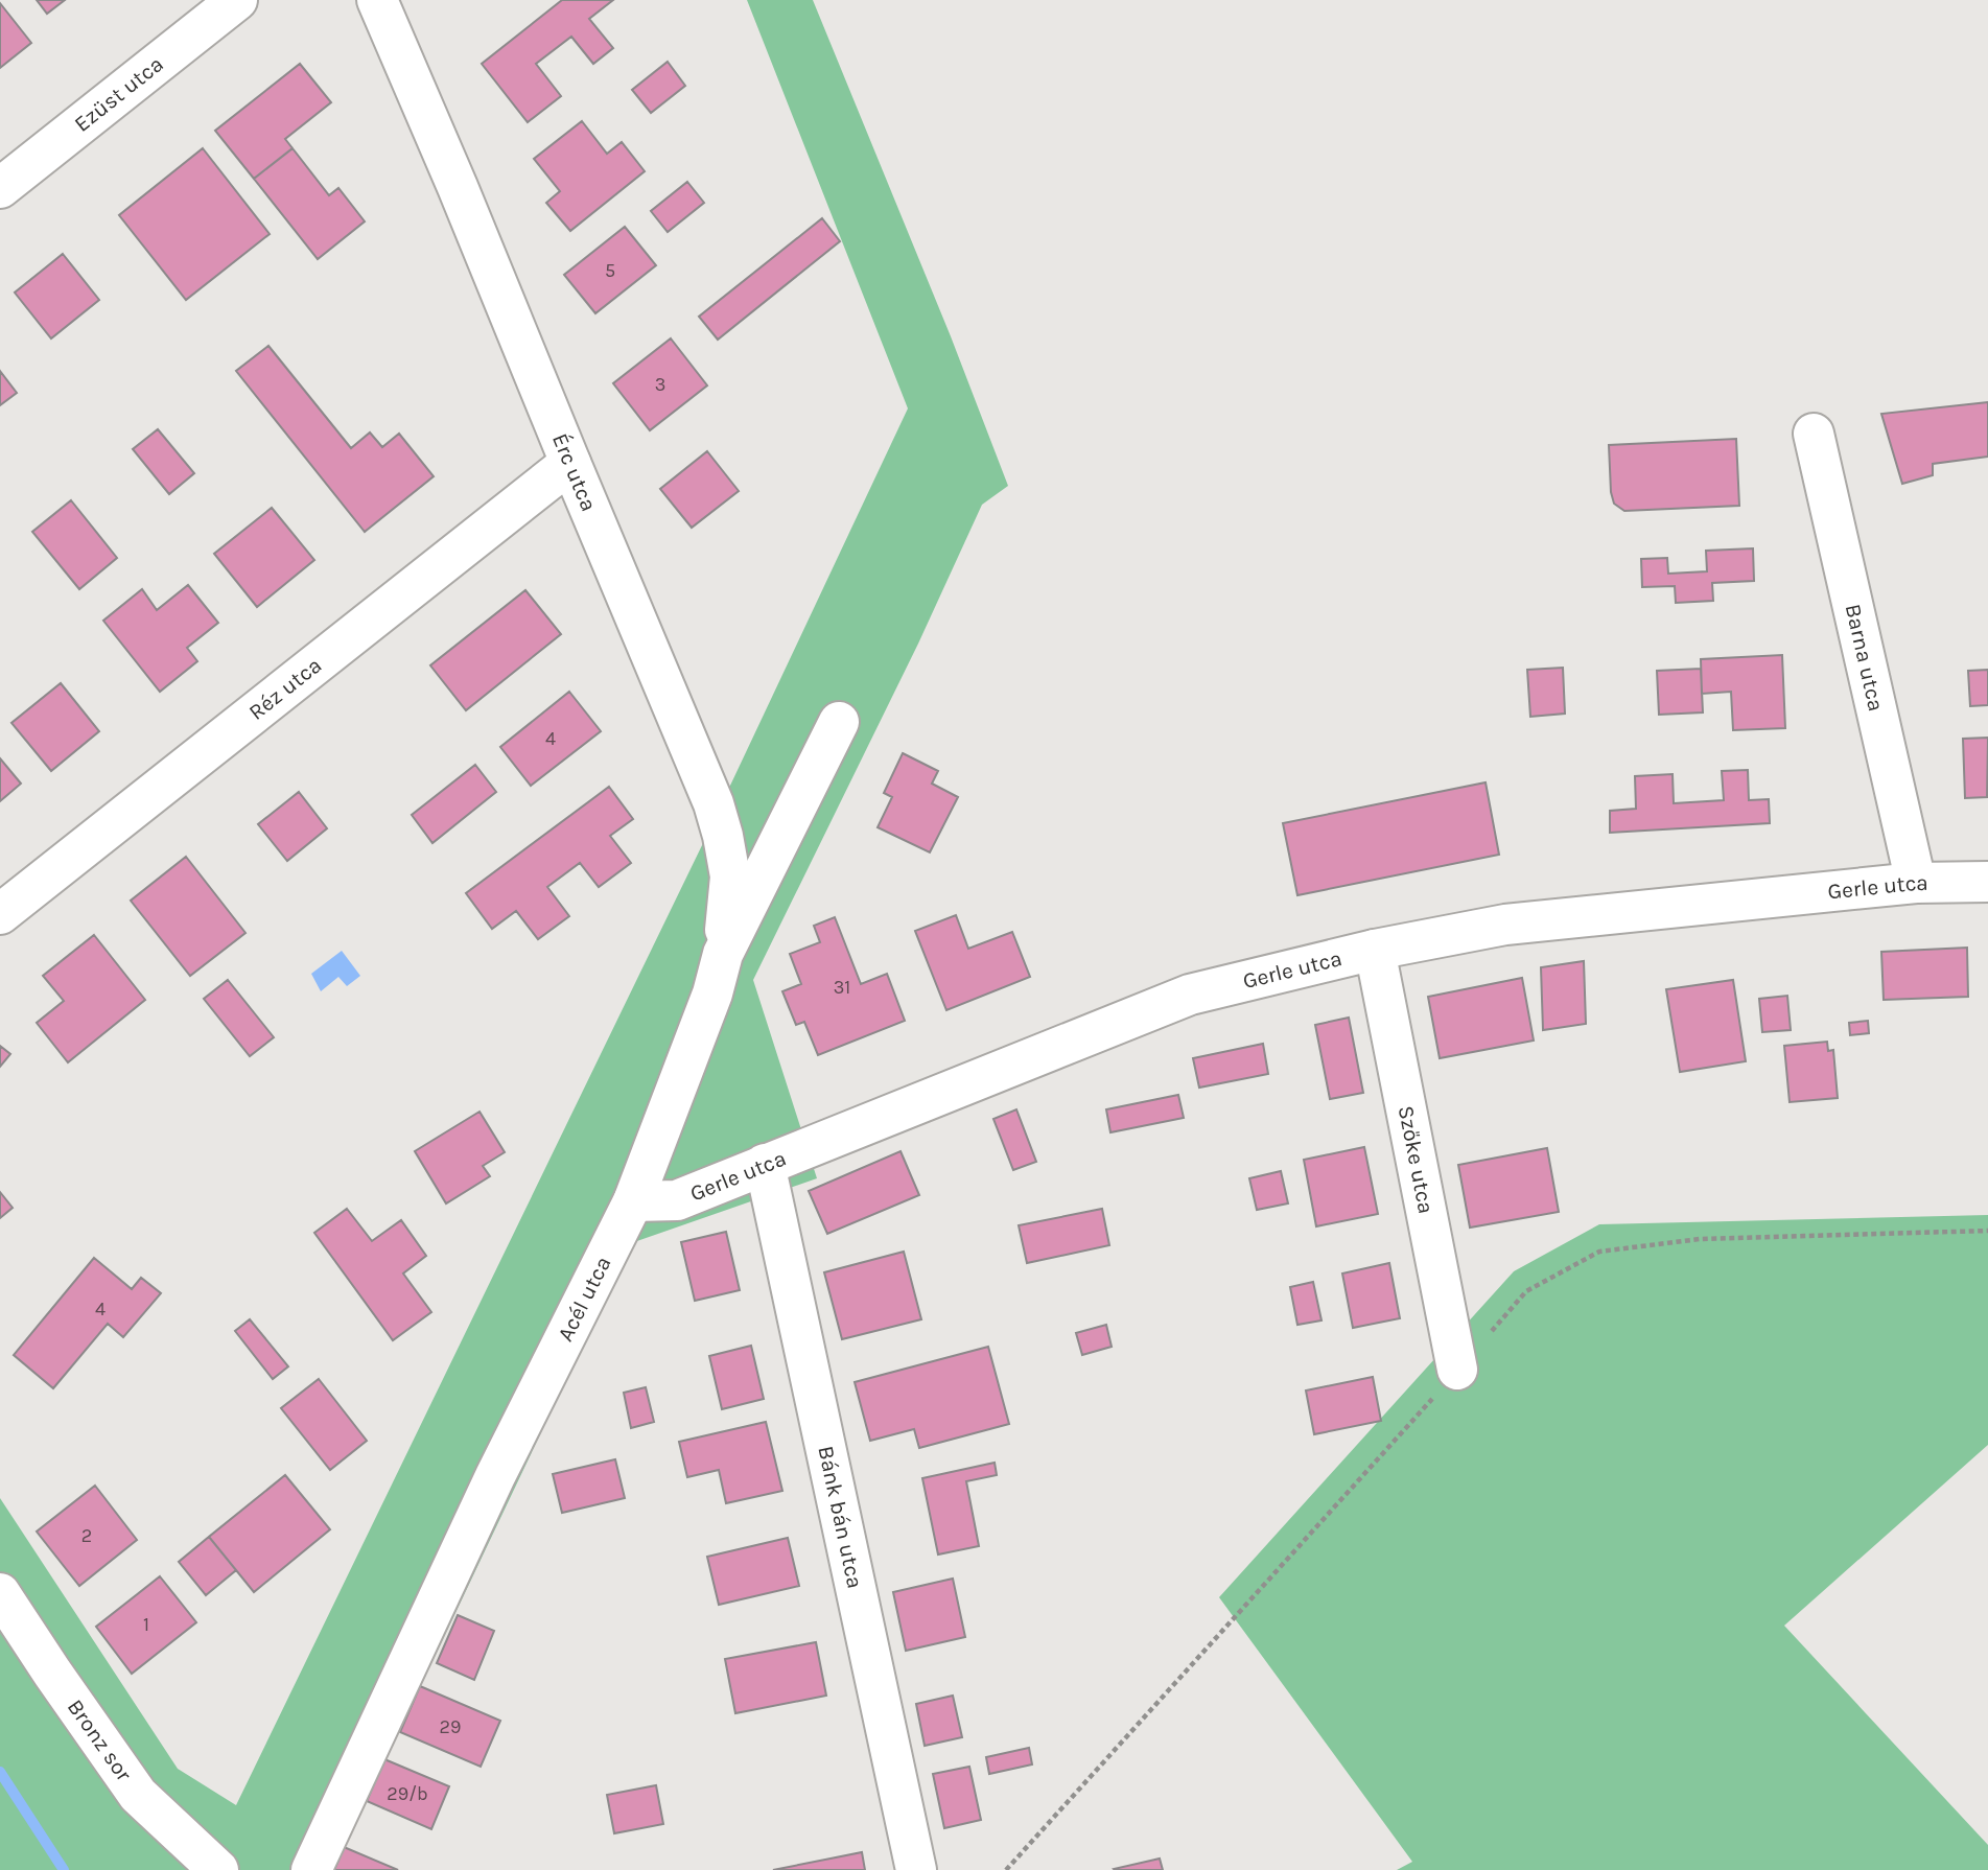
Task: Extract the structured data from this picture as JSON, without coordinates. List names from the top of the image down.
{
  "streets": {
    "street": [
      "Ezüst utca",
      "Érc utca",
      "Barna utca",
      "Réz utca",
      "Gerle utca",
      "Szőke utca",
      "Acél utca",
      "Bánk bán utca",
      "Bronz sor"
    ]
  },
  "crossings": [
    ["Érc utca", "Réz utca"],
    ["Érc utca", "Acél utca"],
    ["Barna utca", "Gerle utca"],
    ["Gerle utca", "Szőke utca"],
    ["Gerle utca", "Acél utca"],
    ["Gerle utca", "Bánk bán utca"]
  ],
  "house_numbers": [
    "5",
    "3",
    "4",
    "31",
    "4",
    "2",
    "1",
    "29",
    "29/b"
  ]
}
